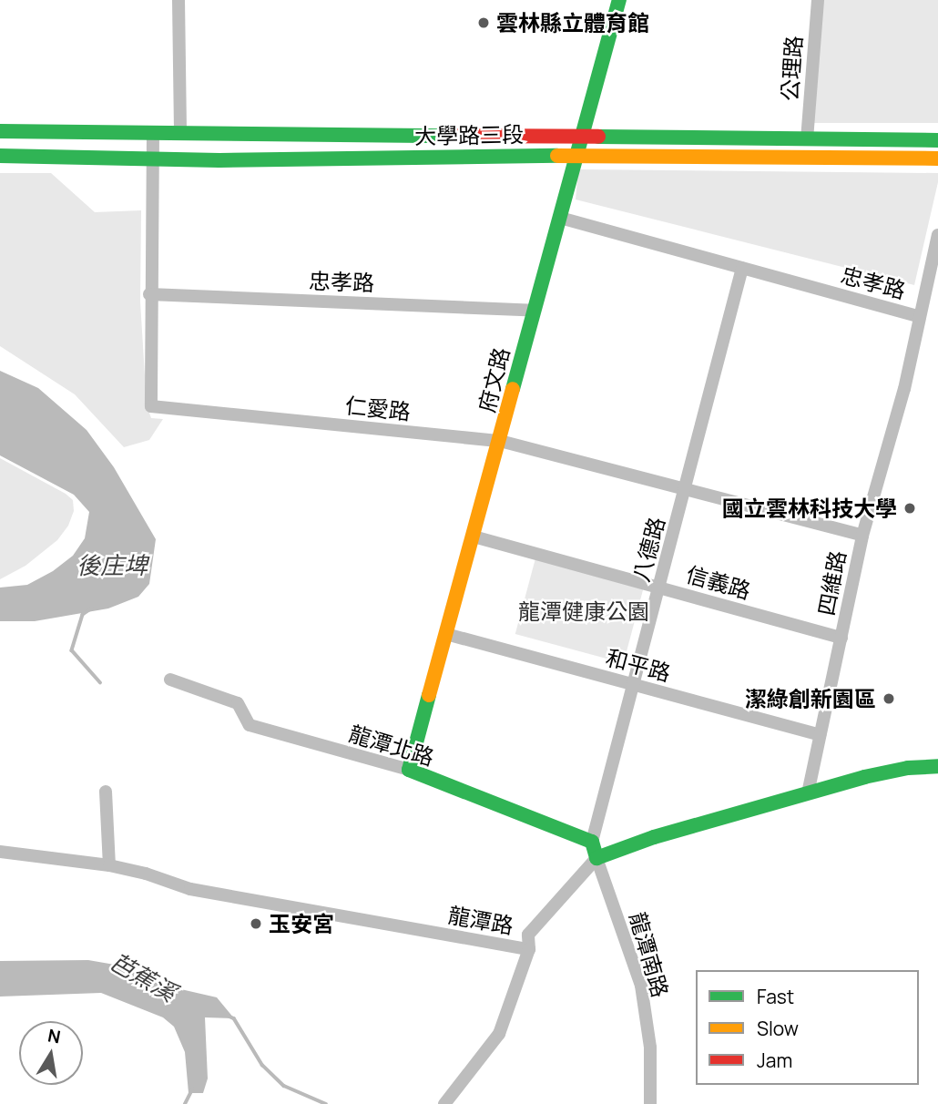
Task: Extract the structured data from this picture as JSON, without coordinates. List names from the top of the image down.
{
  "streets": {
    "street": [
      "公理路",
      "大學路三段",
      "忠孝路",
      "府文路",
      "仁愛路",
      "八德路",
      "信義路",
      "四維路",
      "和平路",
      "龍潭北路",
      "龍潭路",
      "龍潭南路"
    ]
  },
  "crossings": [
    ["公理路", "大學路三段"],
    ["大學路三段", "府文路"],
    ["大學路三段", "仁愛路"],
    ["忠孝路", "府文路"],
    ["忠孝路", "仁愛路"],
    ["忠孝路", "八德路"],
    ["忠孝路", "四維路"],
    ["府文路", "仁愛路"],
    ["府文路", "信義路"],
    ["府文路", "和平路"],
    ["府文路", "龍潭北路"],
    ["仁愛路", "八德路"],
    ["仁愛路", "四維路"],
    ["八德路", "信義路"],
    ["八德路", "和平路"],
    ["八德路", "龍潭北路"],
    ["信義路", "四維路"],
    ["四維路", "和平路"],
    ["四維路", "龍潭路"],
    ["龍潭路", "龍潭南路"]
  ],
  "water": ["後庄埤", "芭蕉溪"],
  "parks": ["龍潭健康公園"],
  "places": [
    "雲林縣立體育館",
    "國立雲林科技大學",
    "潔綠創新園區",
    "玉安宮"
  ],
  "legend": ["Fast", "Slow", "Jam"],
  "north": "top"
}
